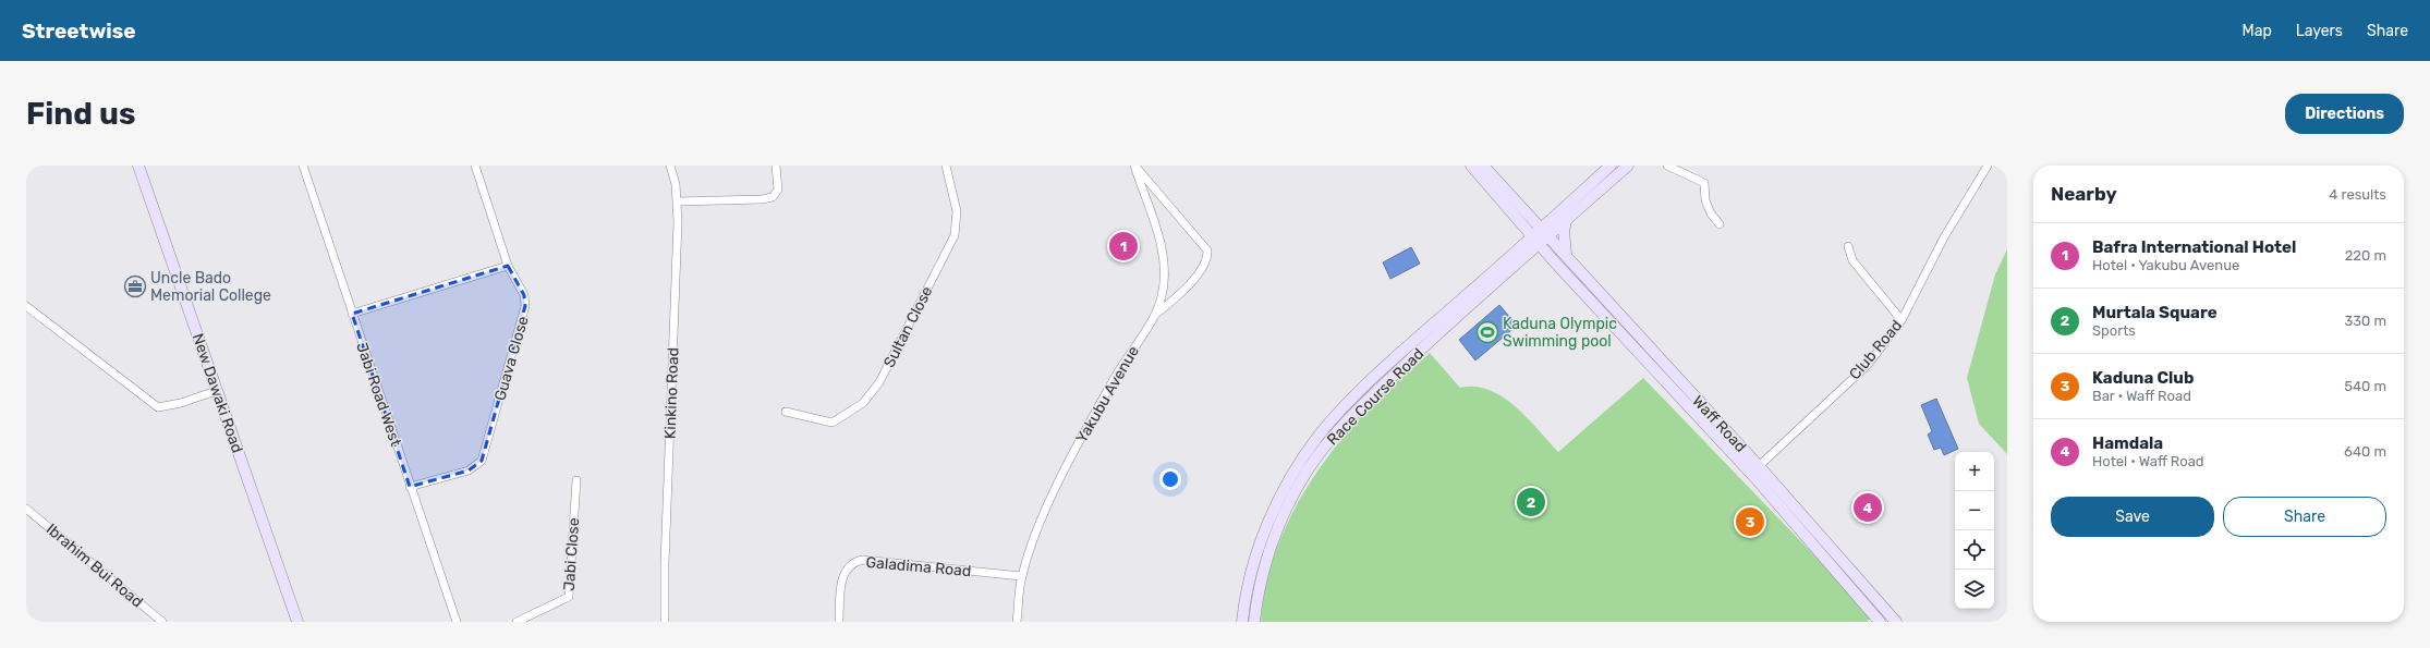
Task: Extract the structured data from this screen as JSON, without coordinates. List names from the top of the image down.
{
  "streets": {
    "street": [
      "Sultan Close",
      "Club Road",
      "Guava Close",
      "New Dawaki Road",
      "Kinkino Road",
      "Jabi Road West",
      "Yakubu Avenue",
      "Race Course Road",
      "Waff Road",
      "Jabi Close",
      "Ibrahim Bui Road",
      "Galadima Road"
    ]
  },
  "crossings": [
    ["Club Road", "Waff Road"],
    ["Guava Close", "Jabi Road West"],
    ["Yakubu Avenue", "Galadima Road"],
    ["Race Course Road", "Waff Road"]
  ],
  "places": {
    "office": ["Uncle Bado Memorial College"],
    "sports": ["Kaduna Olympic Swimming pool"]
  },
  "page": {
    "header": "Streetwise",
    "nav": ["Map", "Layers", "Share"],
    "buttons": [
      "Directions",
      ["Save", "Share"]
    ],
    "title": "Find us",
    "heading": ["Nearby", "4 results"],
    "list": [
      {
        "mark": "1",
        "name": "Bafra International Hotel",
        "note": "Hotel · Yakubu Avenue",
        "value": "220 m"
      },
      {
        "mark": "2",
        "name": "Murtala Square",
        "note": "Sports",
        "value": "330 m"
      },
      {
        "mark": "3",
        "name": "Kaduna Club",
        "note": "Bar · Waff Road",
        "value": "540 m"
      },
      {
        "mark": "4",
        "name": "Hamdala",
        "note": "Hotel · Waff Road",
        "value": "640 m"
      }
    ],
    "pins": [
      "1",
      "2",
      "4",
      "3"
    ],
    "map_buttons": ["+", "−"]
  }
}
